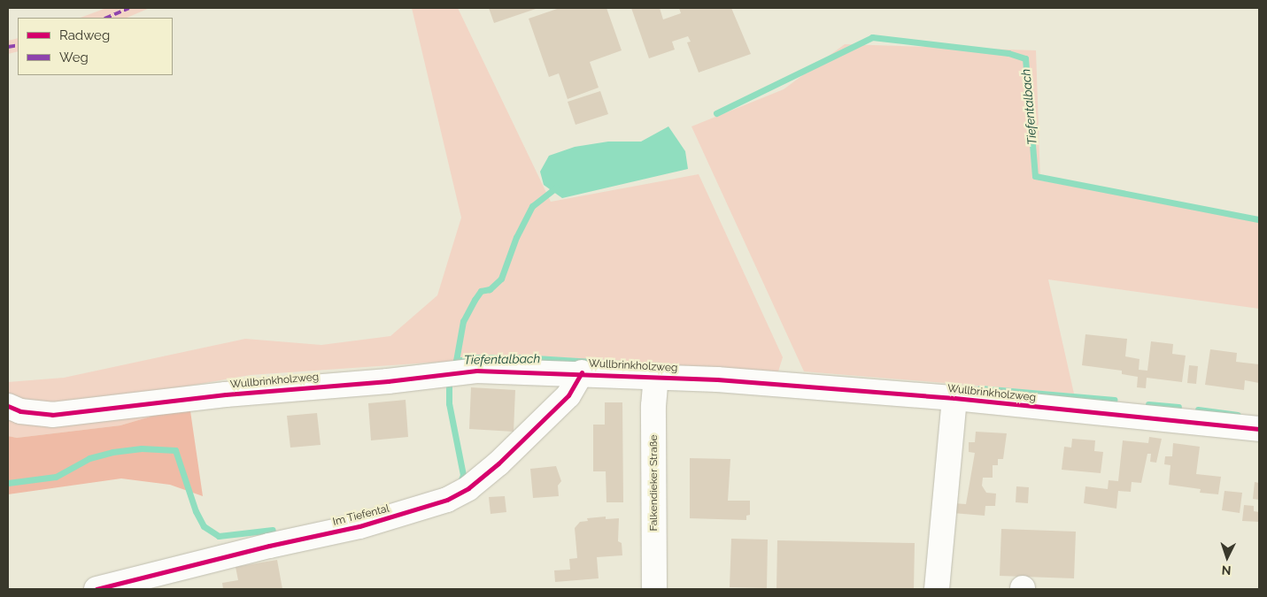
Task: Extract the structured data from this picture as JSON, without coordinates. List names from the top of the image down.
{
  "streets": {
    "street": ["Wullbrinkholzweg", "Falkendieker Straße", "Im Tiefental"]
  },
  "crossings": [
    ["Wullbrinkholzweg", "Falkendieker Straße"],
    ["Wullbrinkholzweg", "Im Tiefental"]
  ],
  "water": ["Tiefentalbach"],
  "legend": ["Radweg", "Weg"],
  "north": "bottom"
}
